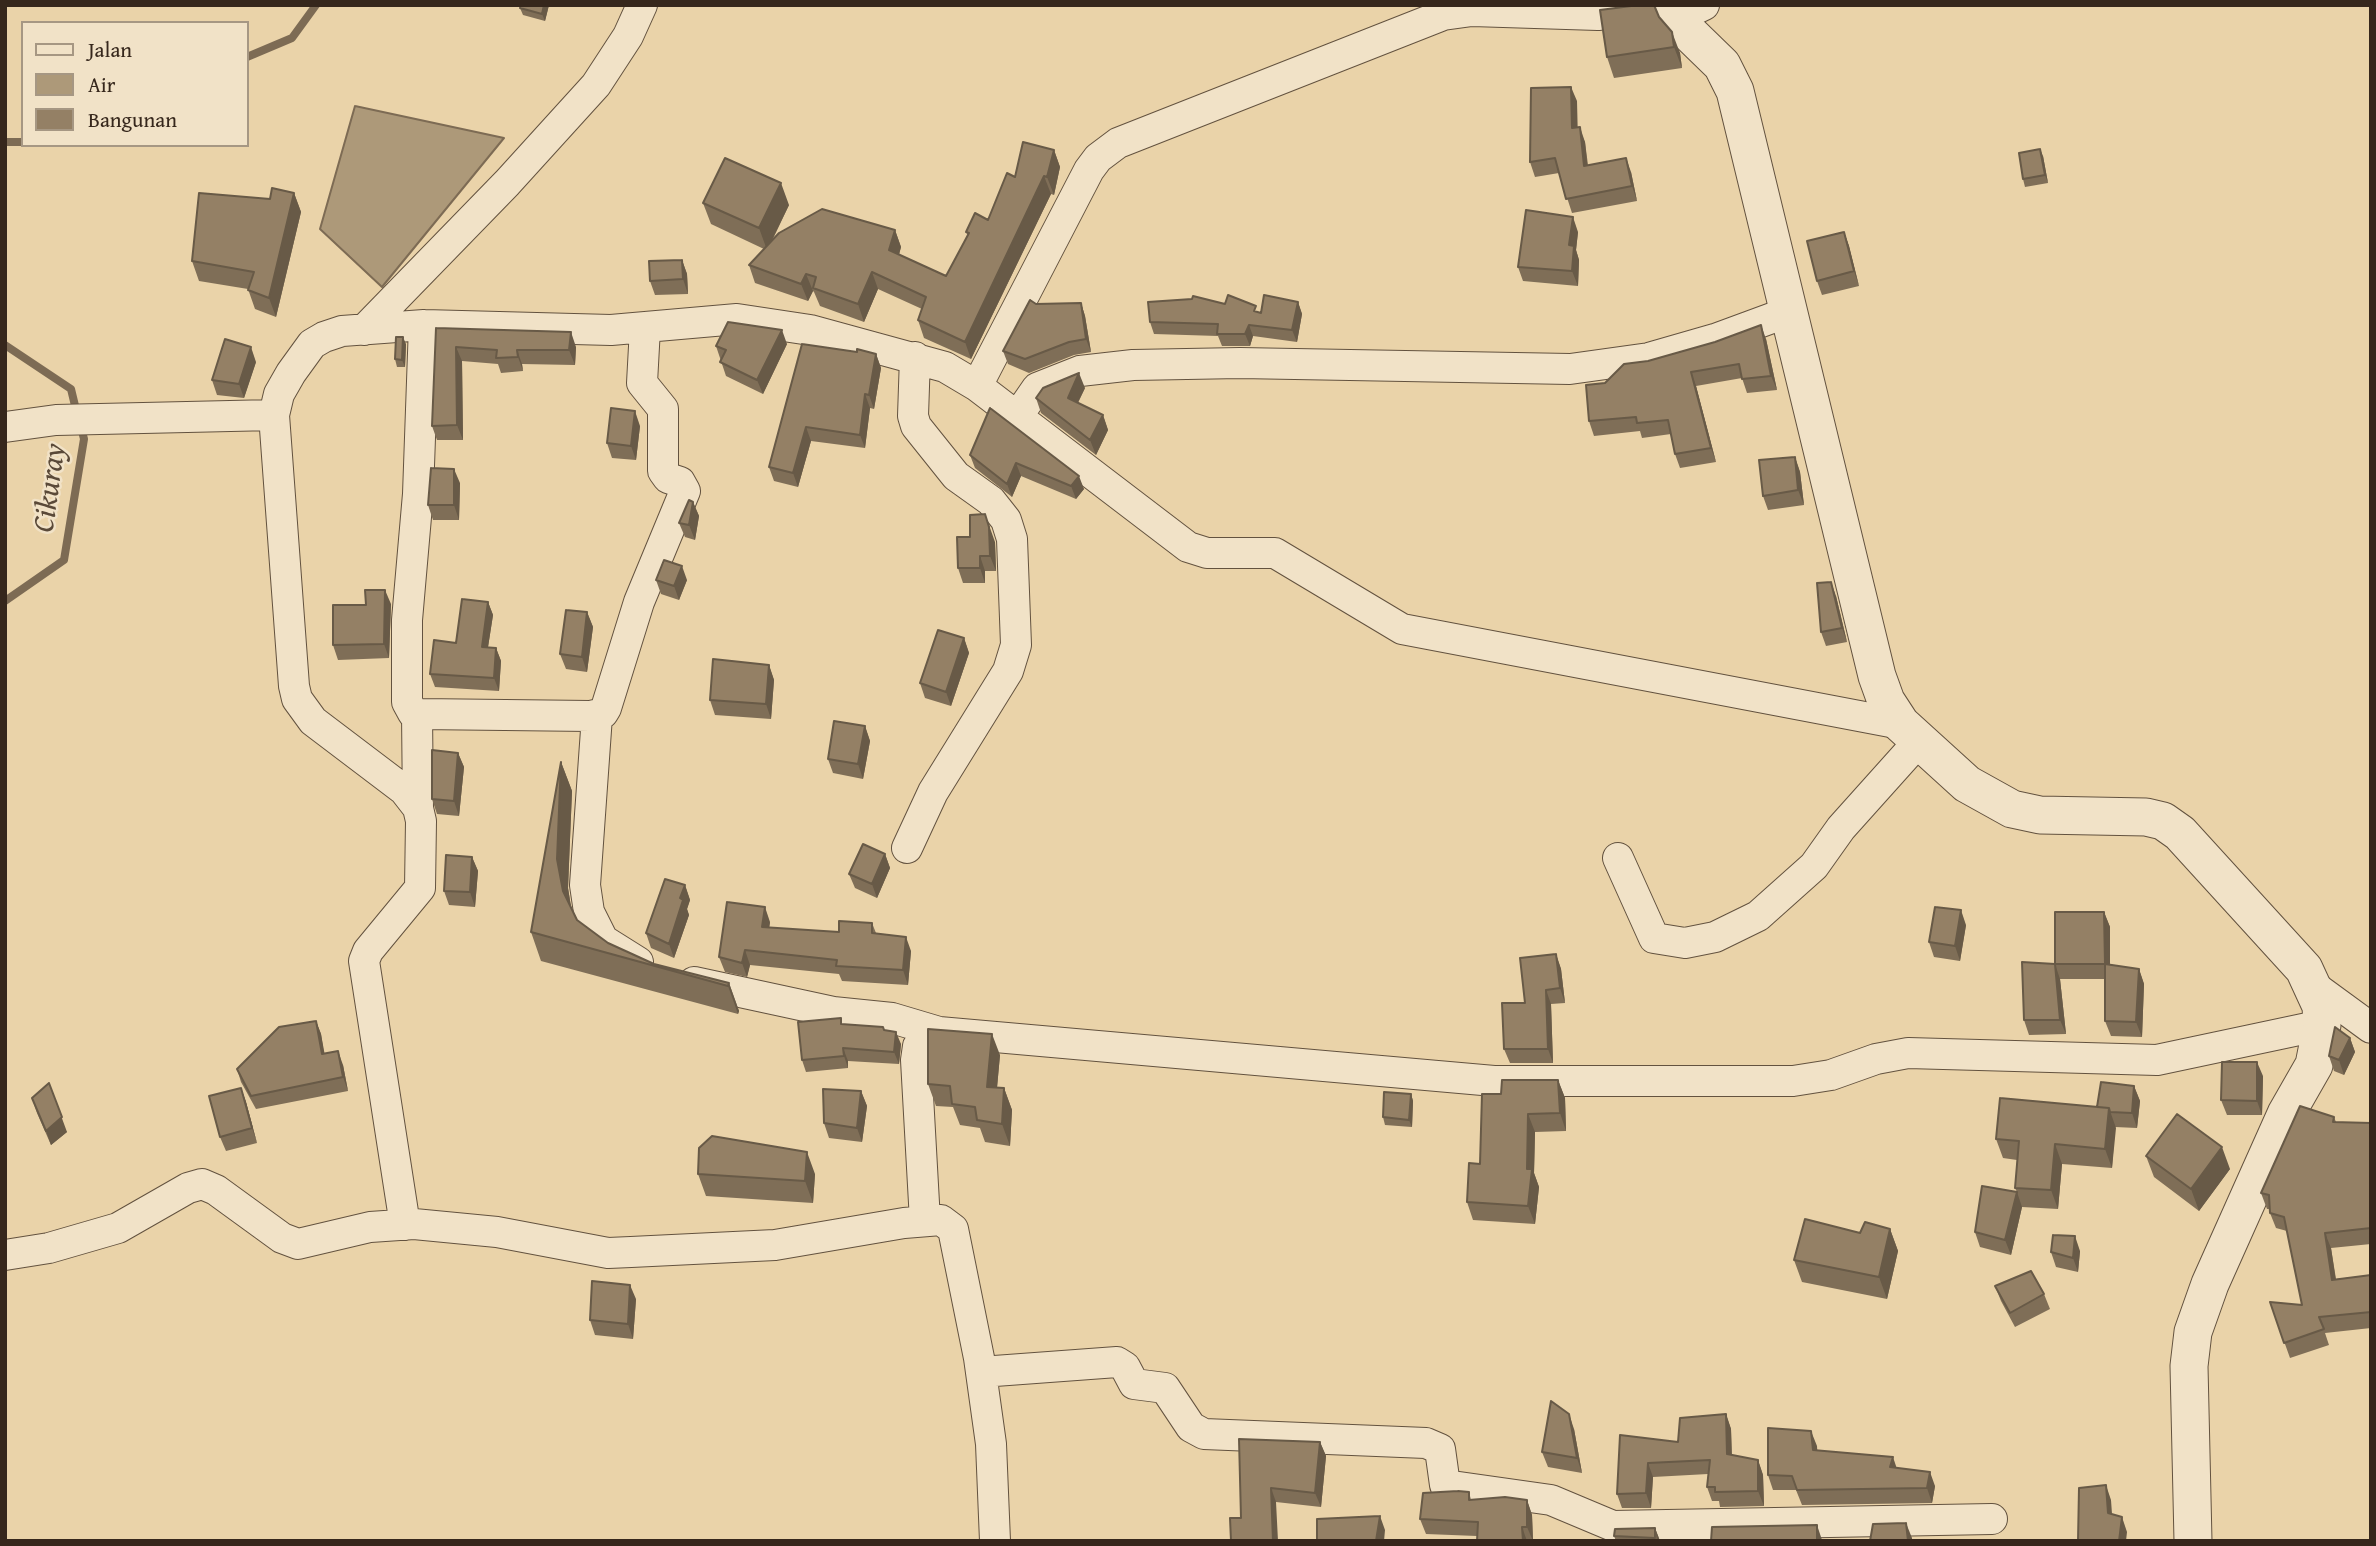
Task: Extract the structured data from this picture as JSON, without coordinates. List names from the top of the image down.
{
  "water": ["Cikuray"],
  "legend": ["Jalan", "Air", "Bangunan"]
}
